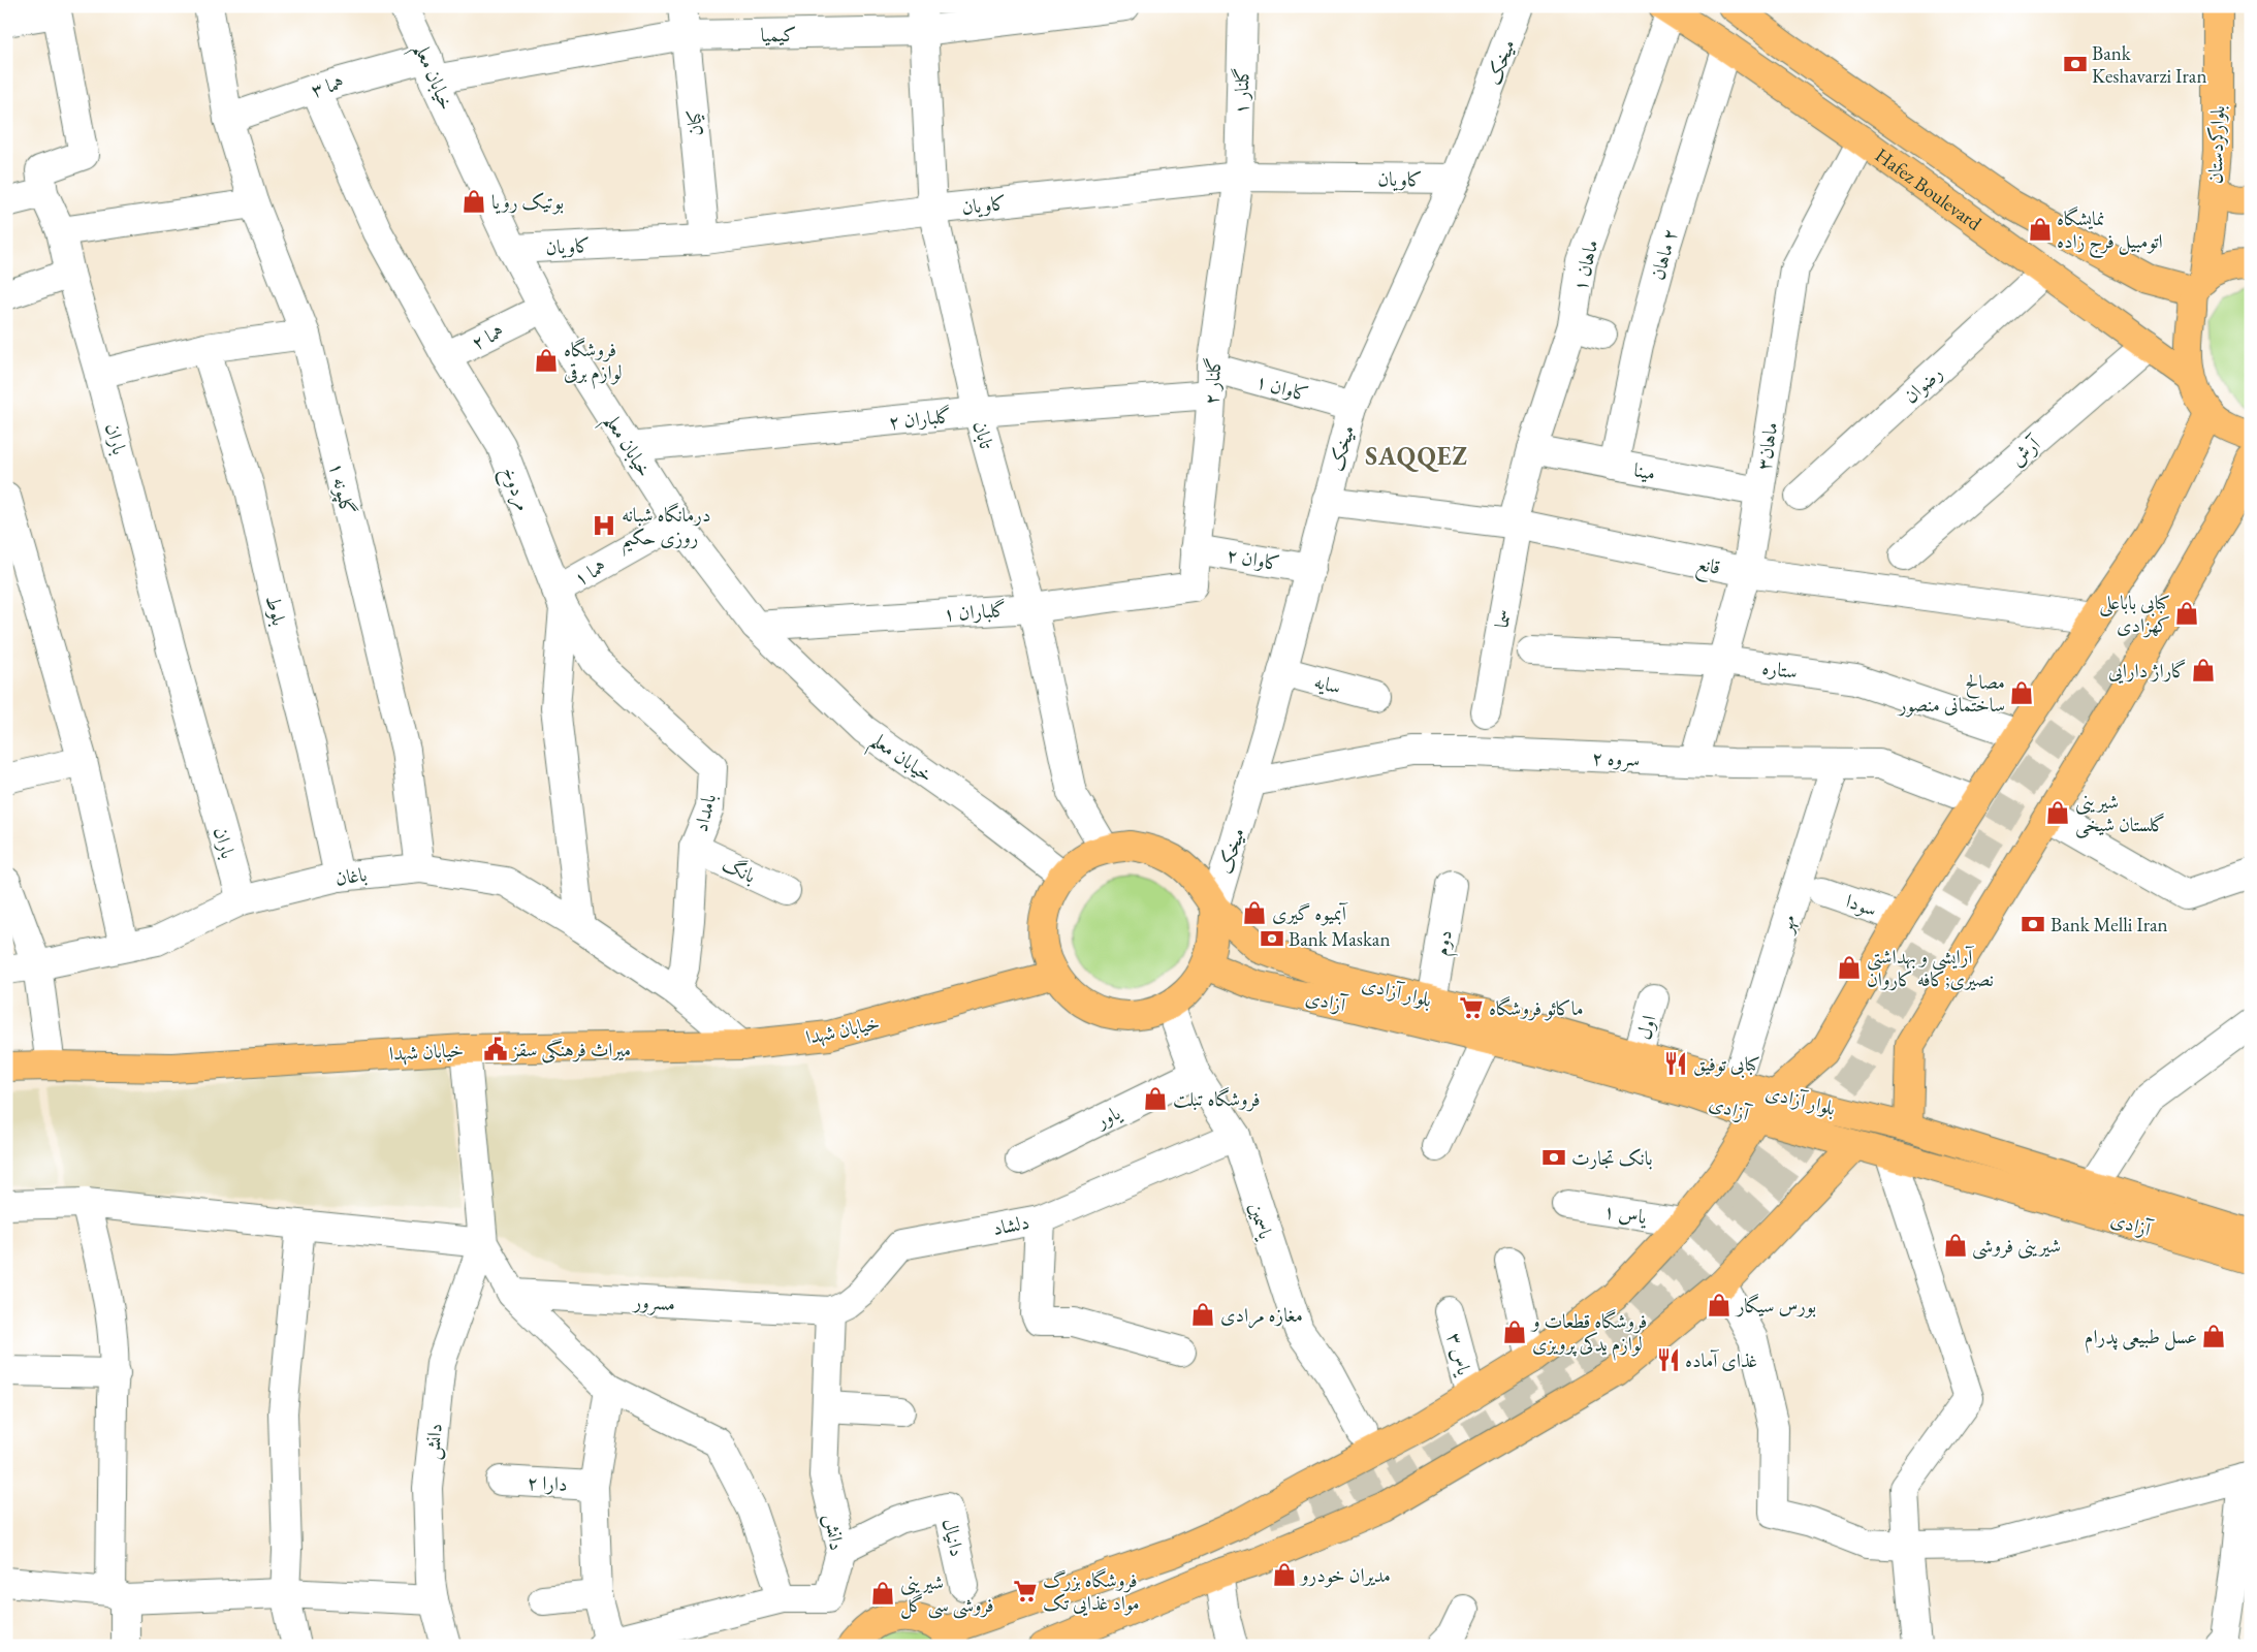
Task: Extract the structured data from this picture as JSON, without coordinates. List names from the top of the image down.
{
  "streets": {
    "main road": [
      "بلوارکردستان",
      "Hafez Boulevard",
      "بلوار آزادی",
      "آزادی",
      "خیابان شهدا"
    ],
    "street": [
      "کیمیا",
      "میخک",
      "خیابان معلم",
      "هما ۳",
      "گلنار ۱",
      "کیان",
      "کاویان",
      "٢ ماهان",
      "ماهان ۱",
      "هما ۲",
      "گلنار ۲",
      "رضوان",
      "کاوان ۱",
      "گلباران ۲",
      "تابان",
      "باران",
      "ماهان۳",
      "آرش",
      "مینا",
      "گلپونه ۱",
      "مردوخ",
      "کاوان ۲",
      "قانع",
      "هما ۱",
      "بلوط",
      "گلباران ۱",
      "سما",
      "ستاره",
      "سایه",
      "سروه ۲",
      "بامداد",
      "بانگ",
      "باغان",
      "سودا",
      "مهر",
      "دوم",
      "اول",
      "یاور",
      "یاس ۱",
      "یاسمین",
      "دلشاد",
      "مسرور",
      "یاس ۳",
      "دانش",
      "دارا ۲",
      "دانیال"
    ]
  },
  "crossings": [
    ["کیمیا", "خیابان معلم"],
    ["کیمیا", "هما ۳"],
    ["کیمیا", "کیان"],
    ["کیمیا", "تابان"],
    ["میخک", "خیابان معلم"],
    ["میخک", "کاویان"],
    ["میخک", "کاوان ۱"],
    ["میخک", "تابان"],
    ["میخک", "کاوان ۲"],
    ["میخک", "قانع"],
    ["میخک", "سایه"],
    ["میخک", "سروه ۲"],
    ["میخک", "بلوار آزادی"],
    ["میخک", "آزادی"],
    ["میخک", "خیابان شهدا"],
    ["میخک", "یاسمین"],
    ["خیابان معلم", "هما ۳"],
    ["خیابان معلم", "کاویان"],
    ["خیابان معلم", "گلباران ۲"],
    ["خیابان معلم", "تابان"],
    ["خیابان معلم", "هما ۱"],
    ["خیابان معلم", "گلباران ۱"],
    ["خیابان معلم", "بلوار آزادی"],
    ["خیابان معلم", "آزادی"],
    ["خیابان معلم", "خیابان شهدا"],
    ["خیابان معلم", "یاسمین"],
    ["هما ۳", "گلپونه ۱"],
    ["هما ۳", "مردوخ"],
    ["گلنار ۱", "کاویان"],
    ["گلنار ۱", "گلنار ۲"],
    ["کیان", "کاویان"],
    ["بلوارکردستان", "Hafez Boulevard"],
    ["کاویان", "گلنار ۲"],
    ["کاویان", "تابان"],
    ["Hafez Boulevard", "٢ ماهان"],
    ["Hafez Boulevard", "ماهان ۱"],
    ["Hafez Boulevard", "رضوان"],
    ["Hafez Boulevard", "ماهان۳"],
    ["Hafez Boulevard", "آرش"],
    ["٢ ماهان", "مینا"],
    ["ماهان ۱", "مینا"],
    ["ماهان ۱", "قانع"],
    ["ماهان ۱", "سما"],
    ["هما ۲", "مردوخ"],
    ["گلنار ۲", "کاوان ۱"],
    ["گلنار ۲", "گلباران ۲"],
    ["گلنار ۲", "کاوان ۲"],
    ["گلنار ۲", "گلباران ۱"],
    ["کاوان ۱", "گلباران ۲"],
    ["گلباران ۲", "تابان"],
    ["تابان", "گلباران ۱"],
    ["تابان", "بلوار آزادی"],
    ["تابان", "آزادی"],
    ["تابان", "خیابان شهدا"],
    ["تابان", "یاسمین"],
    ["باران", "باغان"],
    ["ماهان۳", "مینا"],
    ["ماهان۳", "قانع"],
    ["ماهان۳", "ستاره"],
    ["ماهان۳", "سروه ۲"],
    ["گلپونه ۱", "باغان"],
    ["مردوخ", "هما ۱"],
    ["مردوخ", "بامداد"],
    ["مردوخ", "باغان"],
    ["قانع", "سما"],
    ["هما ۱", "بامداد"],
    ["بلوط", "باغان"],
    ["سروه ۲", "مهر"],
    ["بامداد", "بانگ"],
    ["بامداد", "باغان"],
    ["مهر", "بلوار آزادی"],
    ["دوم", "بلوار آزادی"],
    ["بلوار آزادی", "آزادی"],
    ["بلوار آزادی", "اول"],
    ["بلوار آزادی", "خیابان شهدا"],
    ["بلوار آزادی", "یاسمین"],
    ["آزادی", "خیابان شهدا"],
    ["آزادی", "یاسمین"],
    ["خیابان شهدا", "یاسمین"],
    ["یاور", "یاسمین"],
    ["یاسمین", "دلشاد"],
    ["دلشاد", "مسرور"],
    ["دلشاد", "دانش"],
    ["مسرور", "دانش"],
    ["دانش", "دانیال"]
  ],
  "districts": ["SAQQEZ"],
  "places": {
    "bank": [
      "Bank Keshavarzi Iran",
      "Bank Melli Iran",
      "Bank Maskan",
      "بانک تجارت"
    ],
    "shop": [
      "بوتیک رویا",
      "نمایشگاه اتومبیل فرج زاده",
      "فروشگاه لوازم برقی",
      "کبابی باباعلی کهزادی",
      "گاراژ دارایی",
      "مصالح ساختمانی منصور",
      "شیرینی گلستان شیخی",
      "آبمیوه گیری",
      "آرایشی و بهداشتی نصیری;کافه کاروان",
      "فروشگاه تبلت",
      "شیرینی فروشی",
      "بورس سیگار",
      "مغازه مرادی",
      "فروشگاه قطعات و لوازم یدکی پرویزی",
      "عسل طبیعی پدرام",
      "مدیران خودرو",
      "شیرینی فروشی سی گل"
    ],
    "hospital": ["درمانگاه شبانه روزی حکیم"],
    "supermarket": ["ماکائو فروشگاه", "فروشگاه بزرگ مواد غذایی تک"],
    "public building": ["میراث فرهنگی سقز"],
    "restaurant": ["کبابی توفیق", "غذای آماده"]
  }
}
